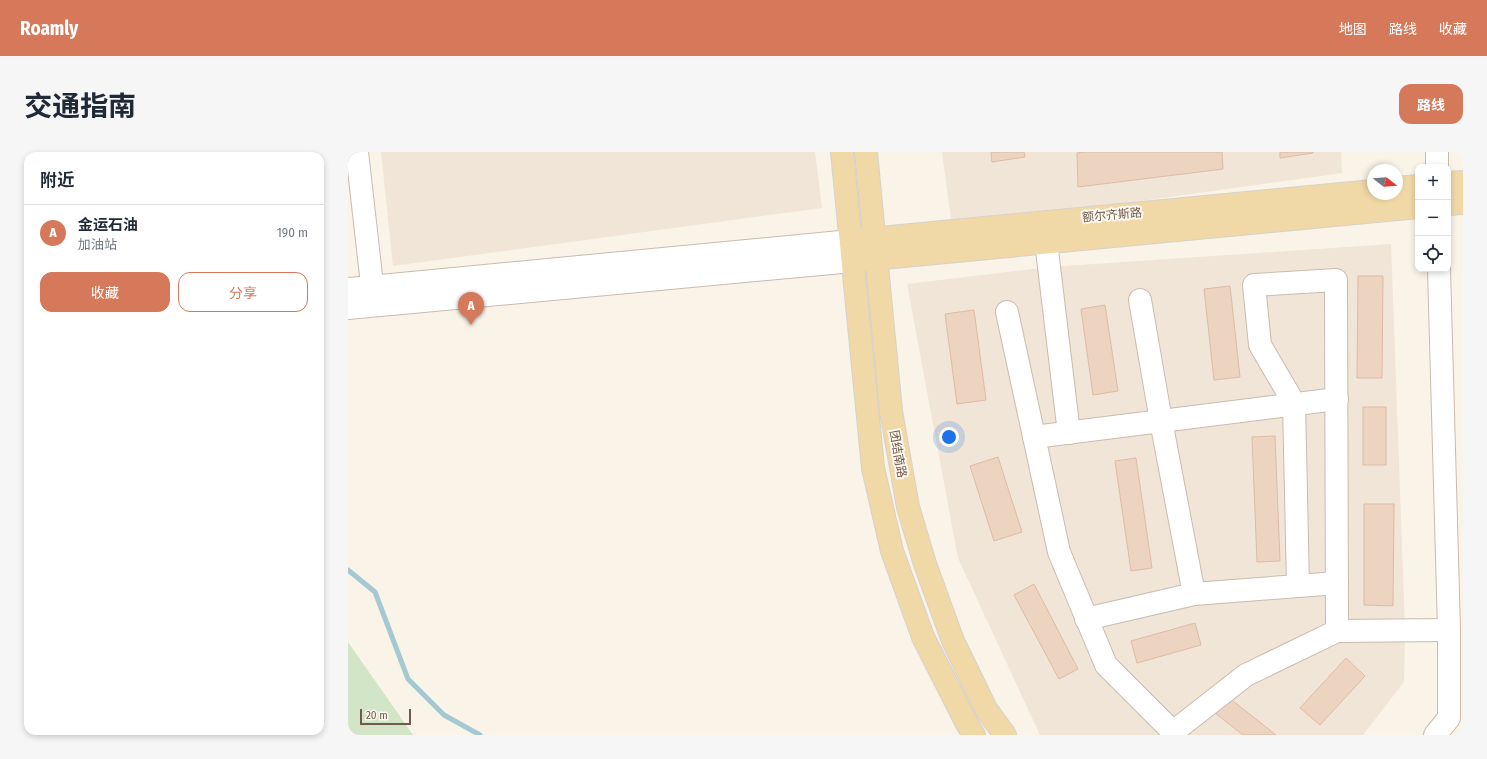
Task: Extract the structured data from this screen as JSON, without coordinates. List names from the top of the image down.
{
  "streets": {
    "main road": ["额尔齐斯路", "团结南路"]
  },
  "crossings": [
    ["额尔齐斯路", "团结南路"]
  ],
  "scale_bar": "20 m",
  "north": "right",
  "page": {
    "header": "Roamly",
    "nav": ["地图", "路线", "收藏"],
    "title": "交通指南",
    "buttons": [
      "路线",
      ["收藏", "分享"]
    ],
    "heading": "附近",
    "map_buttons": ["+", "−"],
    "list": [
      {
        "mark": "A",
        "name": "金运石油",
        "note": "加油站",
        "value": "190 m"
      }
    ],
    "pins": "A",
    "scale": "20 m"
  }
}
